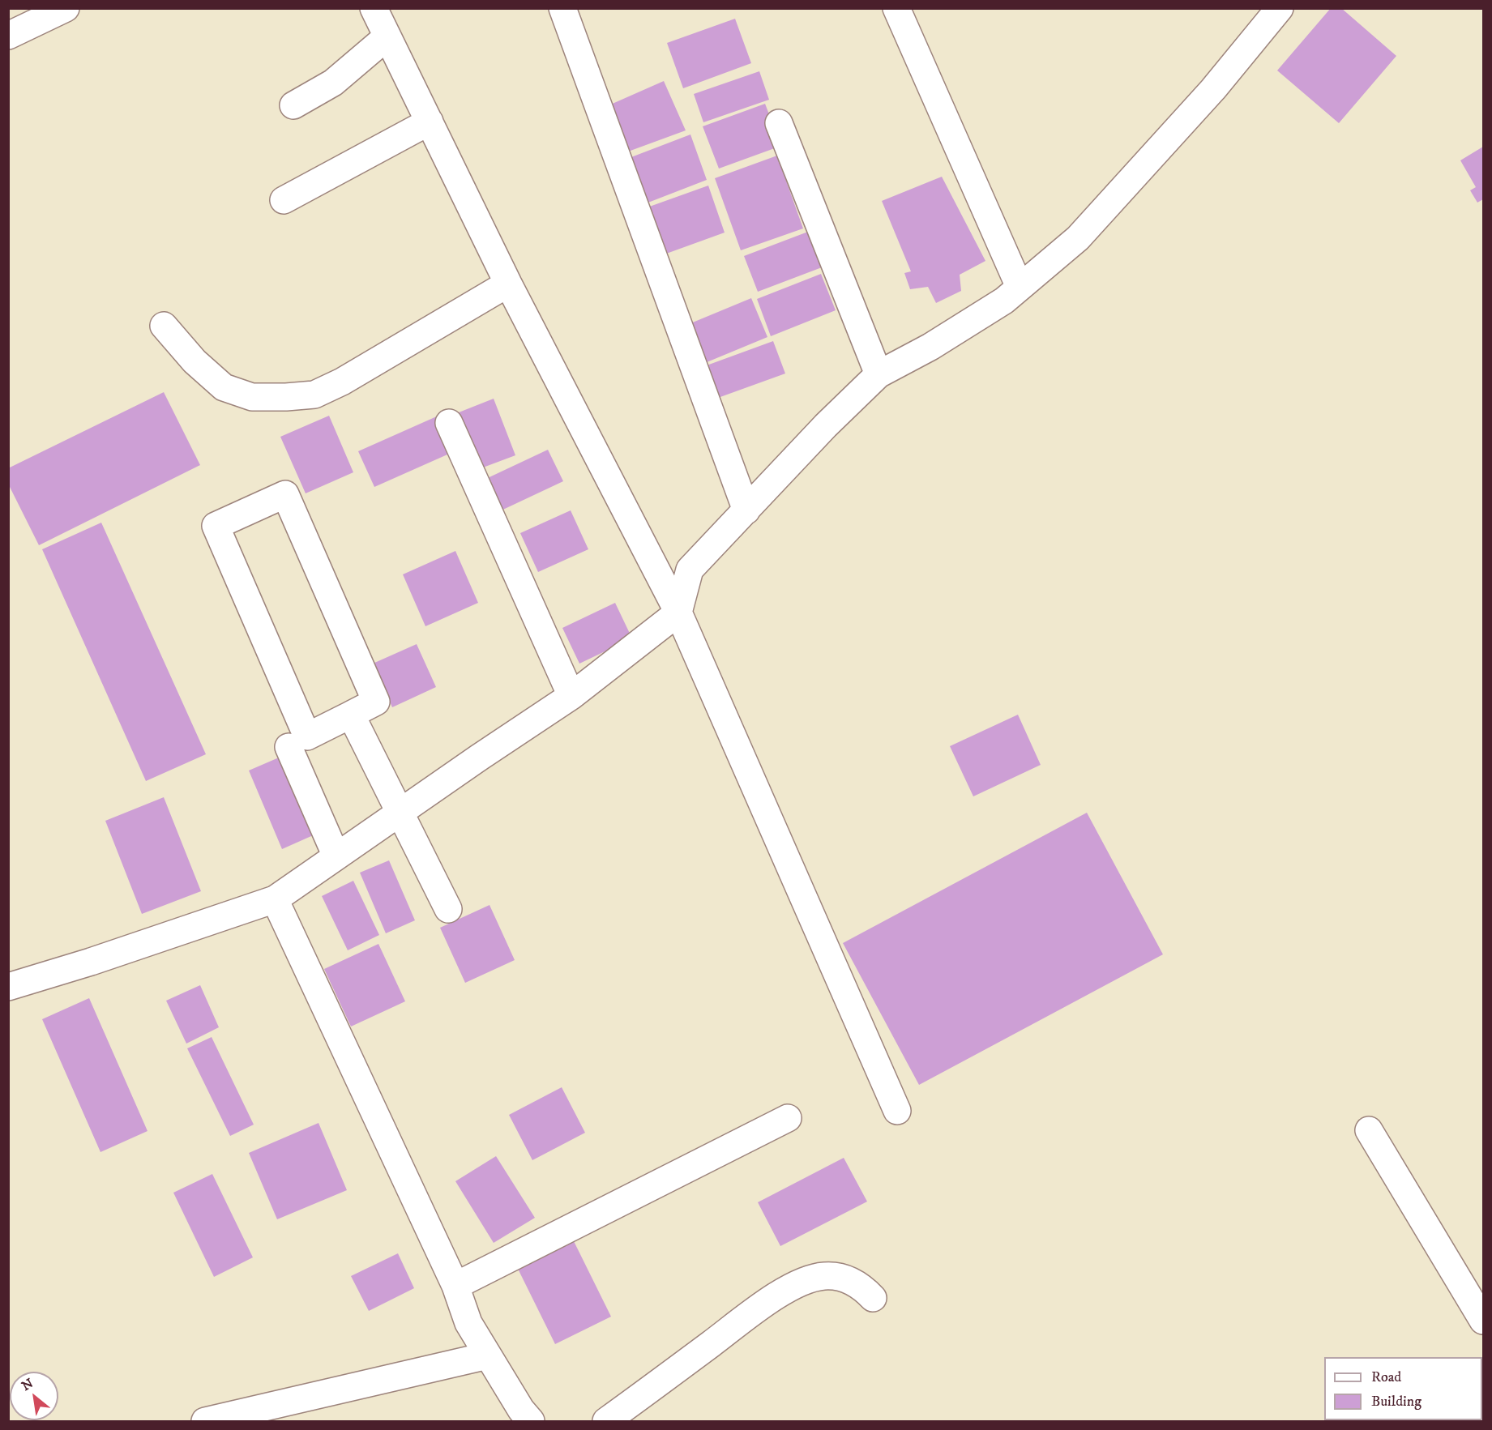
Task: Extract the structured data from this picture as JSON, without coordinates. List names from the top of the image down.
{
  "legend": ["Road", "Building"],
  "north": "top left"
}
